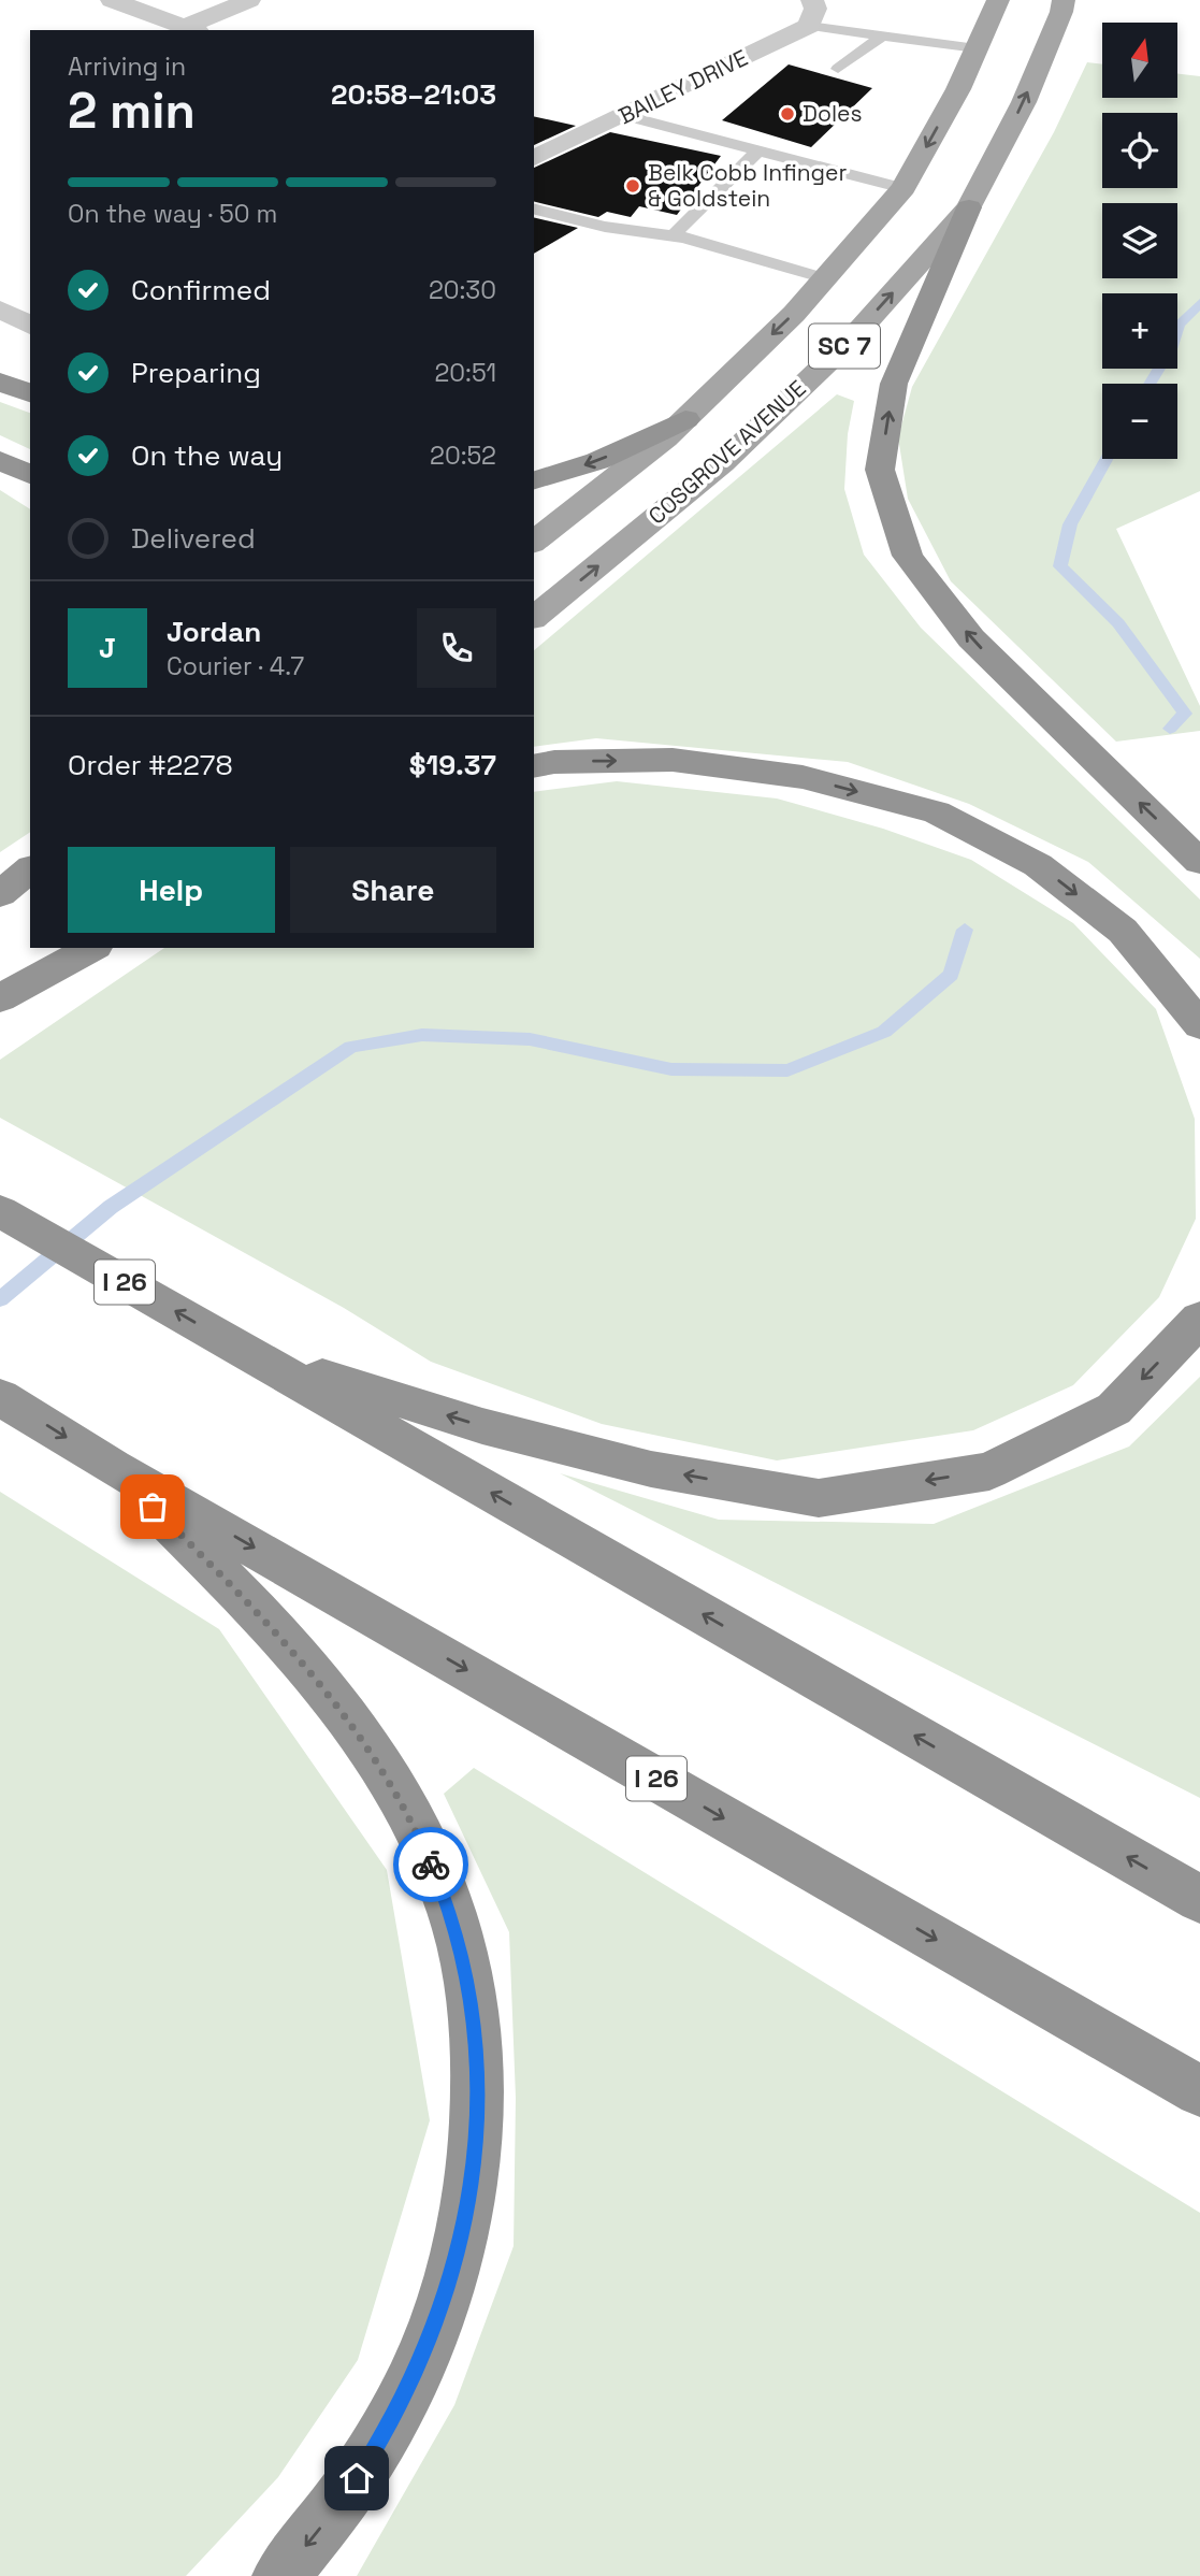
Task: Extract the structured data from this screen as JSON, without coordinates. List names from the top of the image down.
{
  "streets": {
    "highway": ["I 26"],
    "main road": ["SC 7", "COSGROVE AVENUE"],
    "street": ["BAILEY DRIVE"]
  },
  "places": ["Doles", "Belk Cobb Infinger & Goldstein"],
  "north": "top",
  "page": {
    "map_buttons": ["+", "−"],
    "heading": ["2 min", "Arriving in", "20:58–21:03"],
    "panel": [
      "Jordan",
      "Courier · 4.7",
      "Order #2278",
      "$19.37"
    ],
    "bar": "On the way · 50 m",
    "list": [
      ["Confirmed", "20:30"],
      ["Preparing", "20:51"],
      ["On the way", "20:52"],
      "Delivered"
    ],
    "round": "J",
    "buttons": ["Help", "Share"]
  }
}
